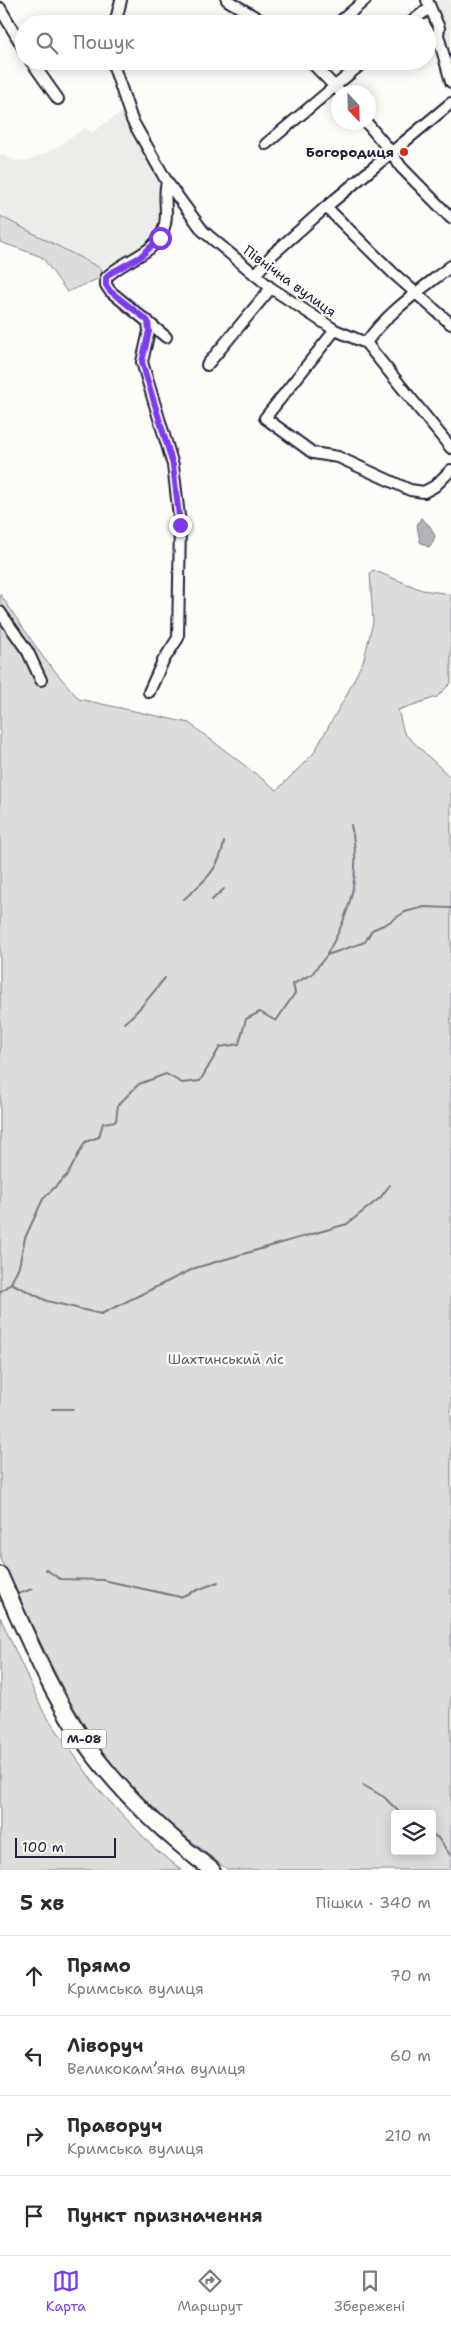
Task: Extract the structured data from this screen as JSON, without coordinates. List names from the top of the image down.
{
  "streets": {
    "highway": ["М-08"],
    "street": ["Північна вулиця"]
  },
  "parks": ["Шахтинський ліс"],
  "places": ["Богородиця"],
  "scale_bar": "100 m",
  "north": "bottom",
  "page": {
    "search": "Пошук",
    "scale": "100 m",
    "heading": ["5 хв", "Пішки · 340 m"],
    "list": [
      ["Прямо", "Кримська вулиця", "70 m"],
      ["Ліворуч", "Великокамʼяна вулиця", "60 m"],
      ["Праворуч", "Кримська вулиця", "210 m"],
      "Пункт призначення"
    ],
    "nav": ["Карта", "Маршрут", "Збережені"]
  }
}
